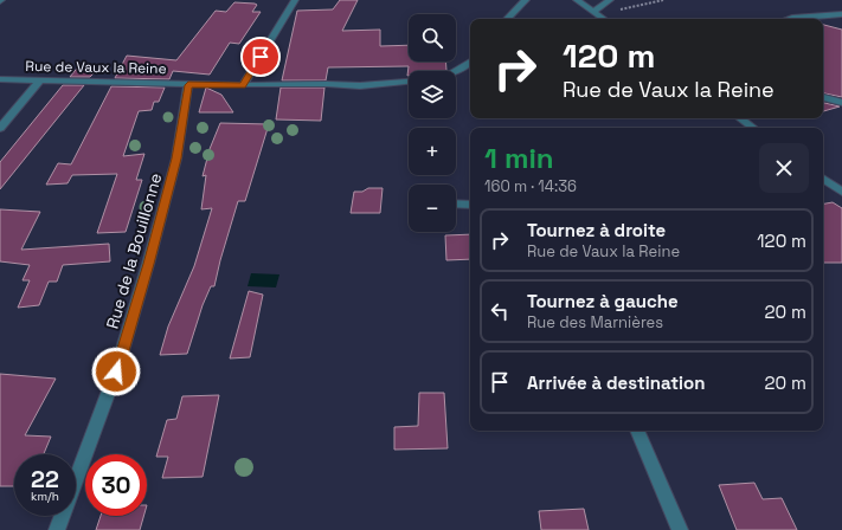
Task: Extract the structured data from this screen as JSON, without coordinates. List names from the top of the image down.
{
  "streets": {
    "street": ["Rue de Vaux la Reine", "Rue de la Bouillonne"]
  },
  "crossings": [
    ["Rue de Vaux la Reine", "Rue de la Bouillonne"]
  ],
  "page": {
    "map_buttons": ["+", "−"],
    "turn": ["120 m", "Rue de Vaux la Reine"],
    "heading": ["1 min", "160 m · 14:36"],
    "list": [
      {
        "name": "Tournez à droite",
        "note": "Rue de Vaux la Reine",
        "value": "120 m"
      },
      {
        "name": "Tournez à gauche",
        "note": "Rue des Marnières",
        "value": "20 m"
      },
      {
        "name": "Arrivée à destination",
        "value": "20 m"
      }
    ],
    "speed": "22 km/h",
    "limit": "30"
  }
}
